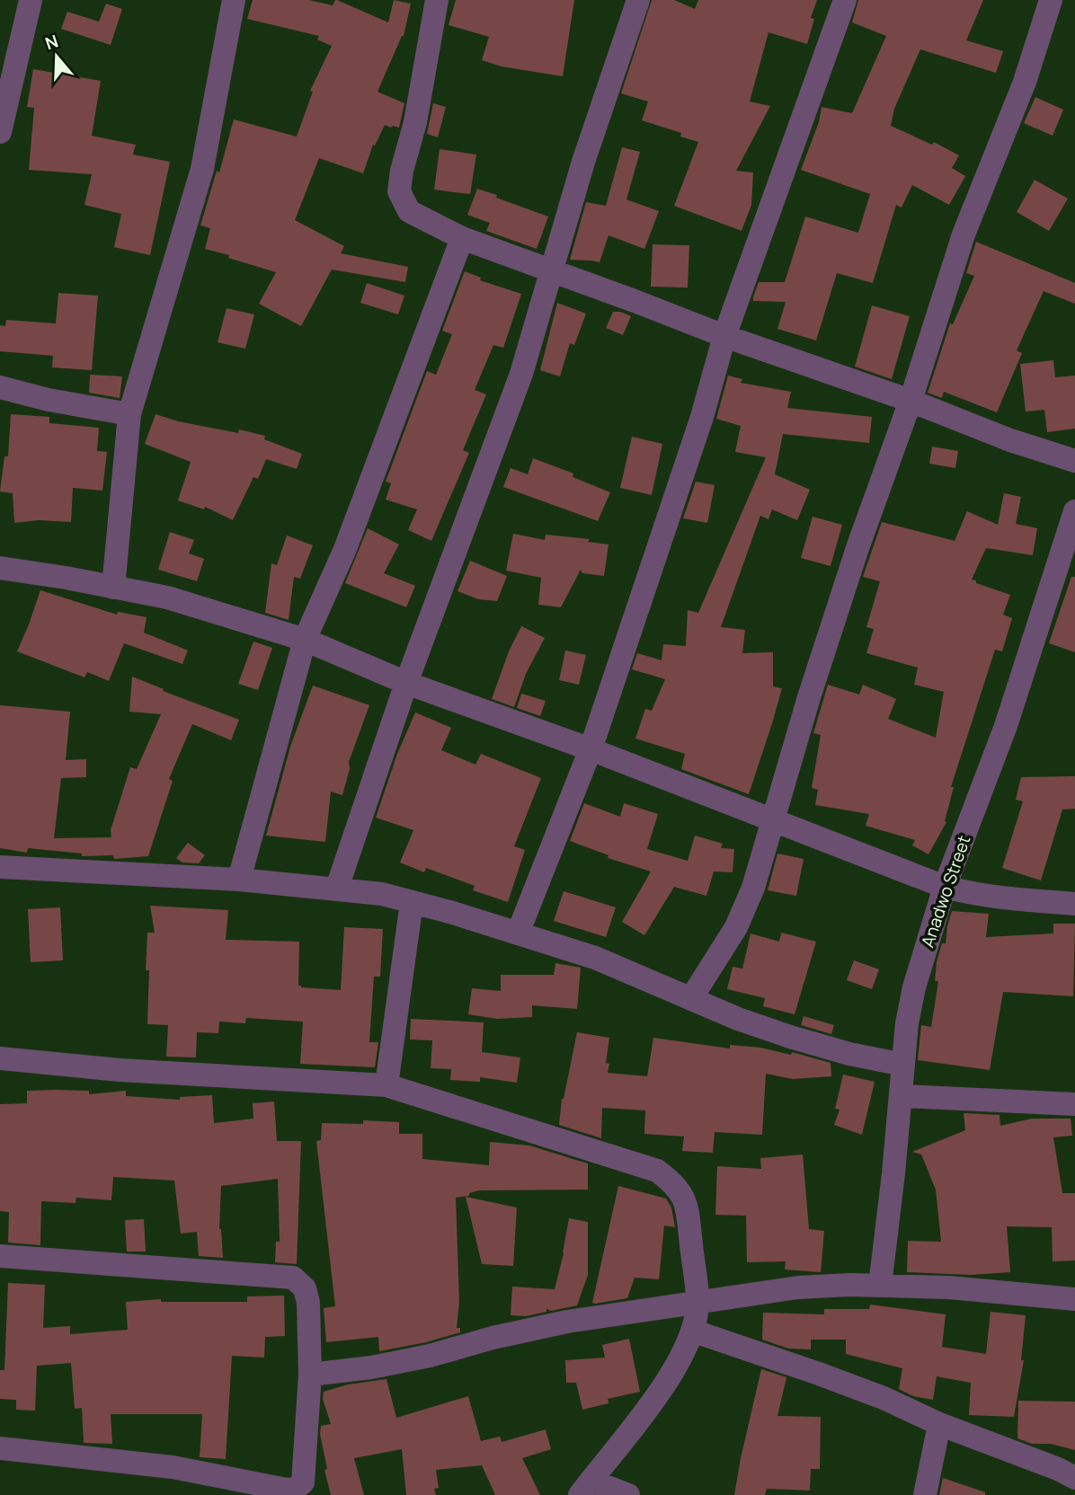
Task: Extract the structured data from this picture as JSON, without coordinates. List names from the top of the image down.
{
  "streets": {
    "street": ["Anadwo Street"]
  },
  "north": "top"
}
